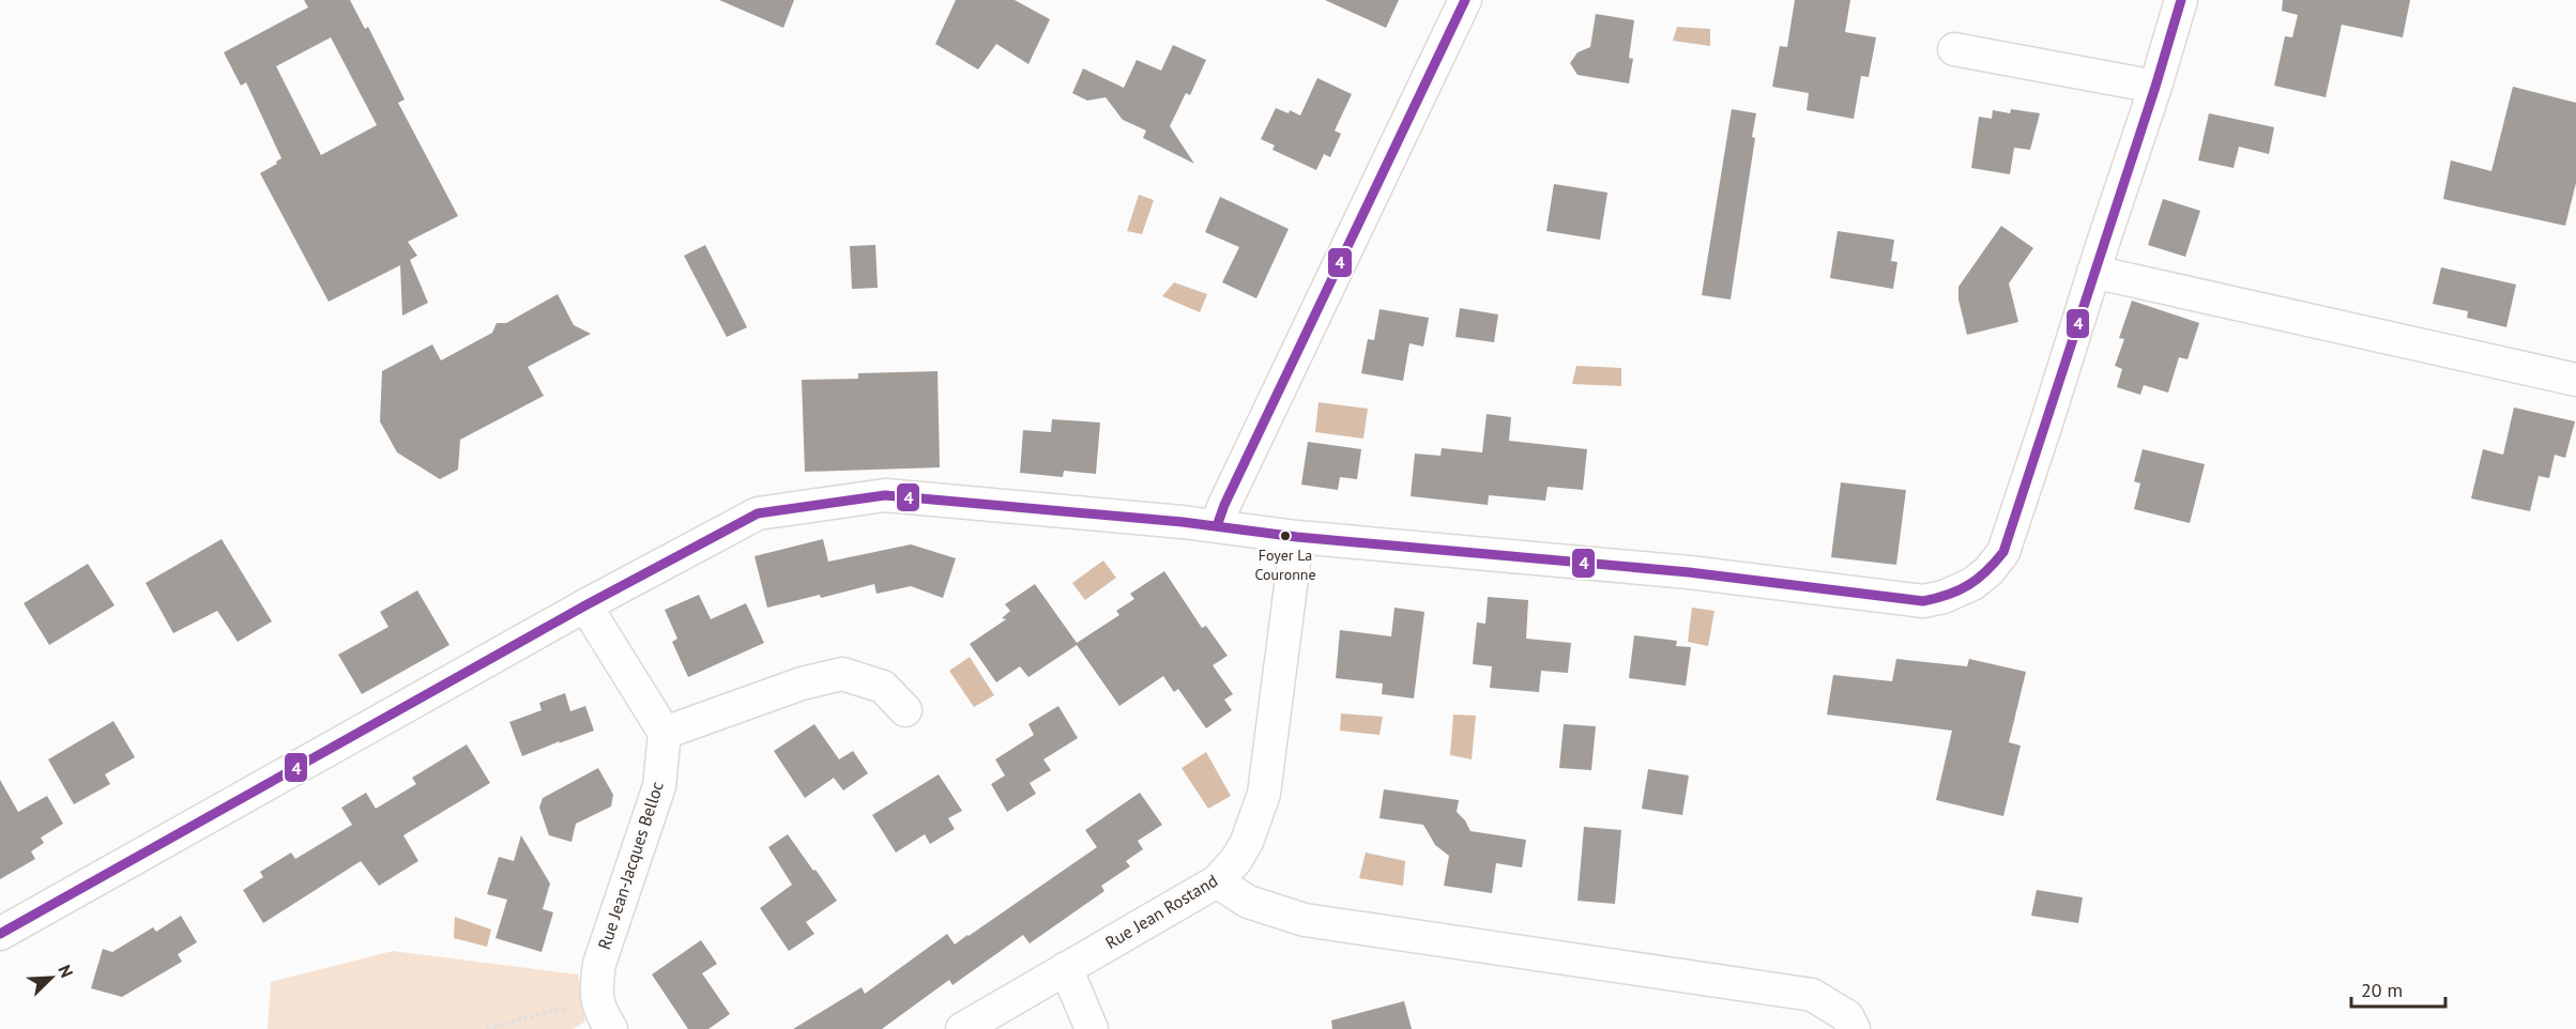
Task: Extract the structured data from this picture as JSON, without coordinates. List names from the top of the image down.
{
  "streets": {
    "street": ["Rue Jean-Jacques Belloc", "Rue Jean Rostand"]
  },
  "places": ["Foyer La Couronne"],
  "lines": ["transit line 4"],
  "scale_bar": "20 m",
  "north": "top right"
}
